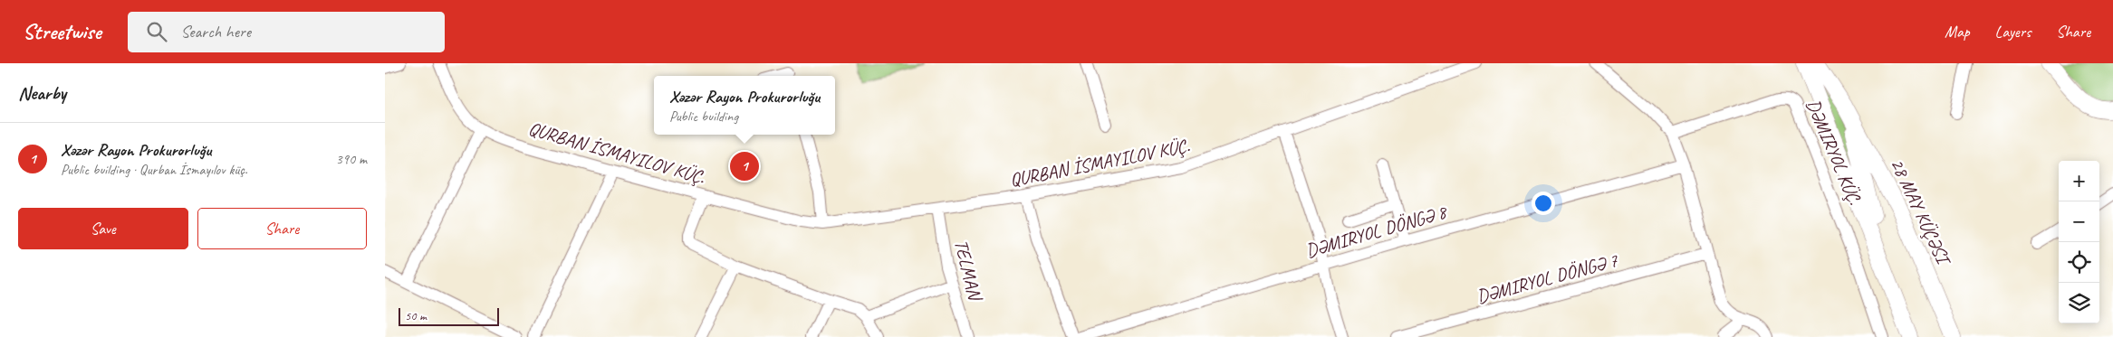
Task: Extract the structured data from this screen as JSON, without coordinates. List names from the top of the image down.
{
  "streets": {
    "main road": ["DƏMIRYOL KÜÇ.", "28 MAY KÜÇƏSI"],
    "street": ["DƏMIRYOL DÖNGƏ 8", "TELMAN", "DƏMIRYOL DÖNGƏ 7"]
  },
  "crossings": [
    ["DƏMIRYOL KÜÇ.", "28 MAY KÜÇƏSI"]
  ],
  "scale_bar": "50 m",
  "page": {
    "header": "Streetwise",
    "search": "Search here",
    "nav": ["Map", "Layers", "Share"],
    "heading": "Nearby",
    "popup": ["Xəzər Rayon Prokurorluğu", "Public building"],
    "list": [
      {
        "mark": "1",
        "name": "Xəzər Rayon Prokurorluğu",
        "note": "Public building · Qurban İsmayılov küç.",
        "value": "390 m"
      }
    ],
    "pins": "1",
    "map_buttons": ["+", "−"],
    "buttons": ["Save", "Share"],
    "scale": "50 m"
  }
}
